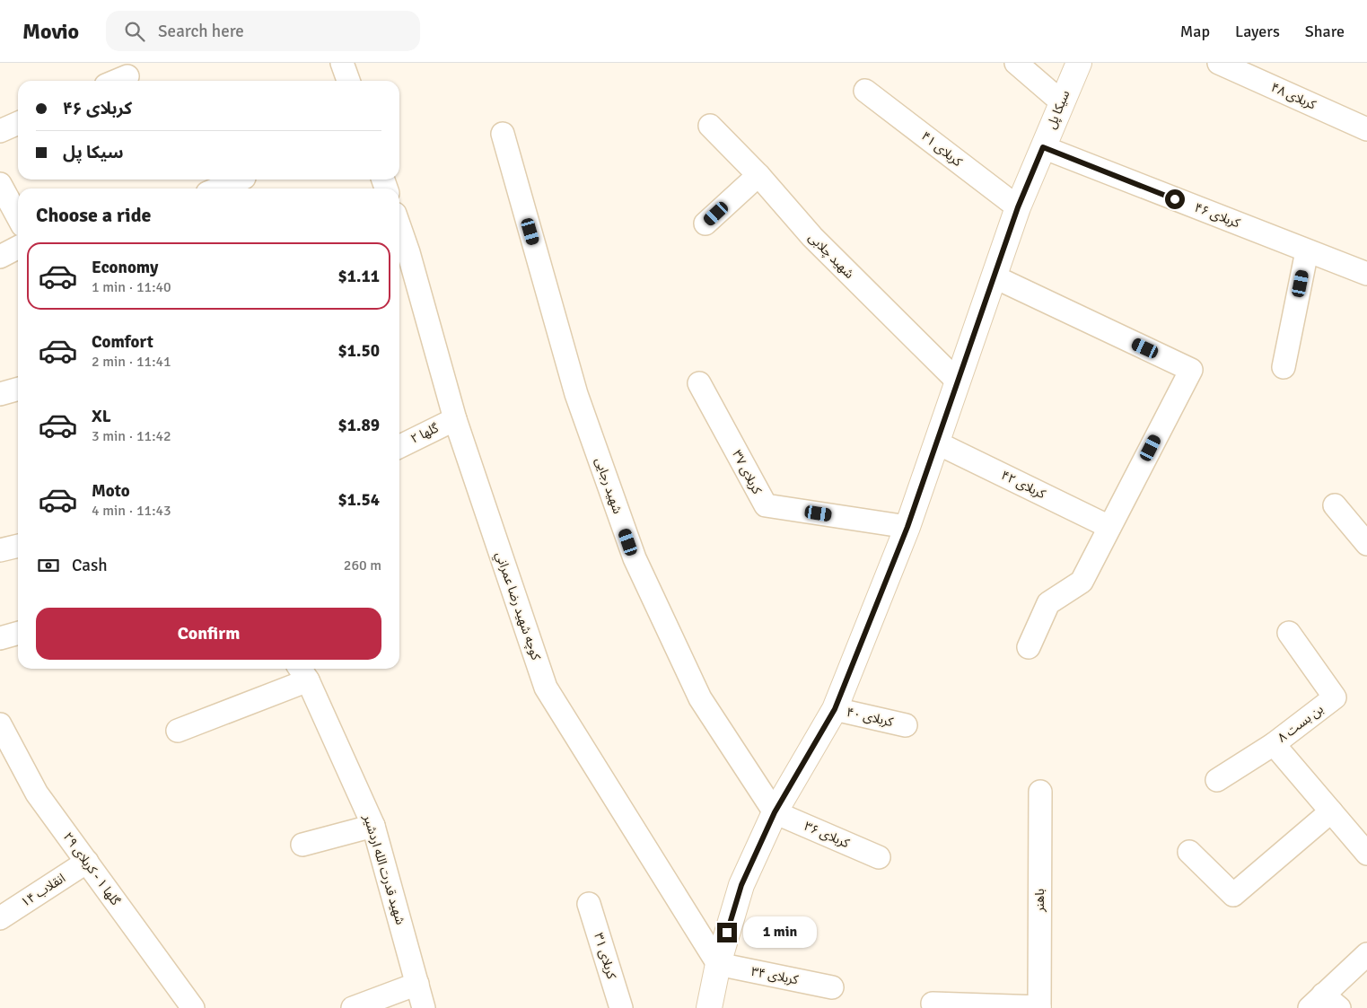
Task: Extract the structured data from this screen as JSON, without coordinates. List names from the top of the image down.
{
  "streets": {
    "street": [
      "کربلای ۴۸",
      "سیکا پل",
      "کربلای ۴۱",
      "کربلای ۴۶",
      "شهید چلابی",
      "گلها ۲",
      "کربلای ۳۷",
      "کربلای ۴۲",
      "شهید رجایی",
      "كوچه شهيد رضا عمراني",
      "کربلای ۴۰",
      "بن بست ۸",
      "کربلای ۳۶",
      "گلها ۱ - کربلای ۲۹",
      "شهید قدرت الله اردشیر",
      "انقلاب ۱۴",
      "باهنر",
      "کربلای ۳۱",
      "کربلای ۳۴"
    ]
  },
  "crossings": [
    ["سیکا پل", "کربلای ۴۱"],
    ["سیکا پل", "کربلای ۴۶"],
    ["سیکا پل", "شهید چلابی"],
    ["سیکا پل", "کربلای ۳۷"],
    ["سیکا پل", "کربلای ۴۲"],
    ["سیکا پل", "شهید رجایی"],
    ["سیکا پل", "كوچه شهيد رضا عمراني"],
    ["سیکا پل", "کربلای ۴۰"],
    ["سیکا پل", "کربلای ۳۶"],
    ["سیکا پل", "کربلای ۳۴"],
    ["گلها ۲", "كوچه شهيد رضا عمراني"],
    ["شهید رجایی", "کربلای ۳۶"],
    ["كوچه شهيد رضا عمراني", "کربلای ۳۴"],
    ["گلها ۱ - کربلای ۲۹", "انقلاب ۱۴"]
  ],
  "page": {
    "header": "Movio",
    "search": "Search here",
    "nav": ["Map", "Layers", "Share"],
    "banner": ["کربلای ۴۶", "سیکا پل"],
    "heading": "Choose a ride",
    "list": [
      {
        "name": "Economy",
        "note": "1 min · 11:40",
        "value": "$1.11"
      },
      {
        "name": "Comfort",
        "note": "2 min · 11:41",
        "value": "$1.50"
      },
      {
        "name": "XL",
        "note": "3 min · 11:42",
        "value": "$1.89"
      },
      {
        "name": "Moto",
        "note": "4 min · 11:43",
        "value": "$1.54"
      }
    ],
    "pay": ["Cash", "260 m"],
    "buttons": "Confirm",
    "bubble": "1 min"
  }
}
